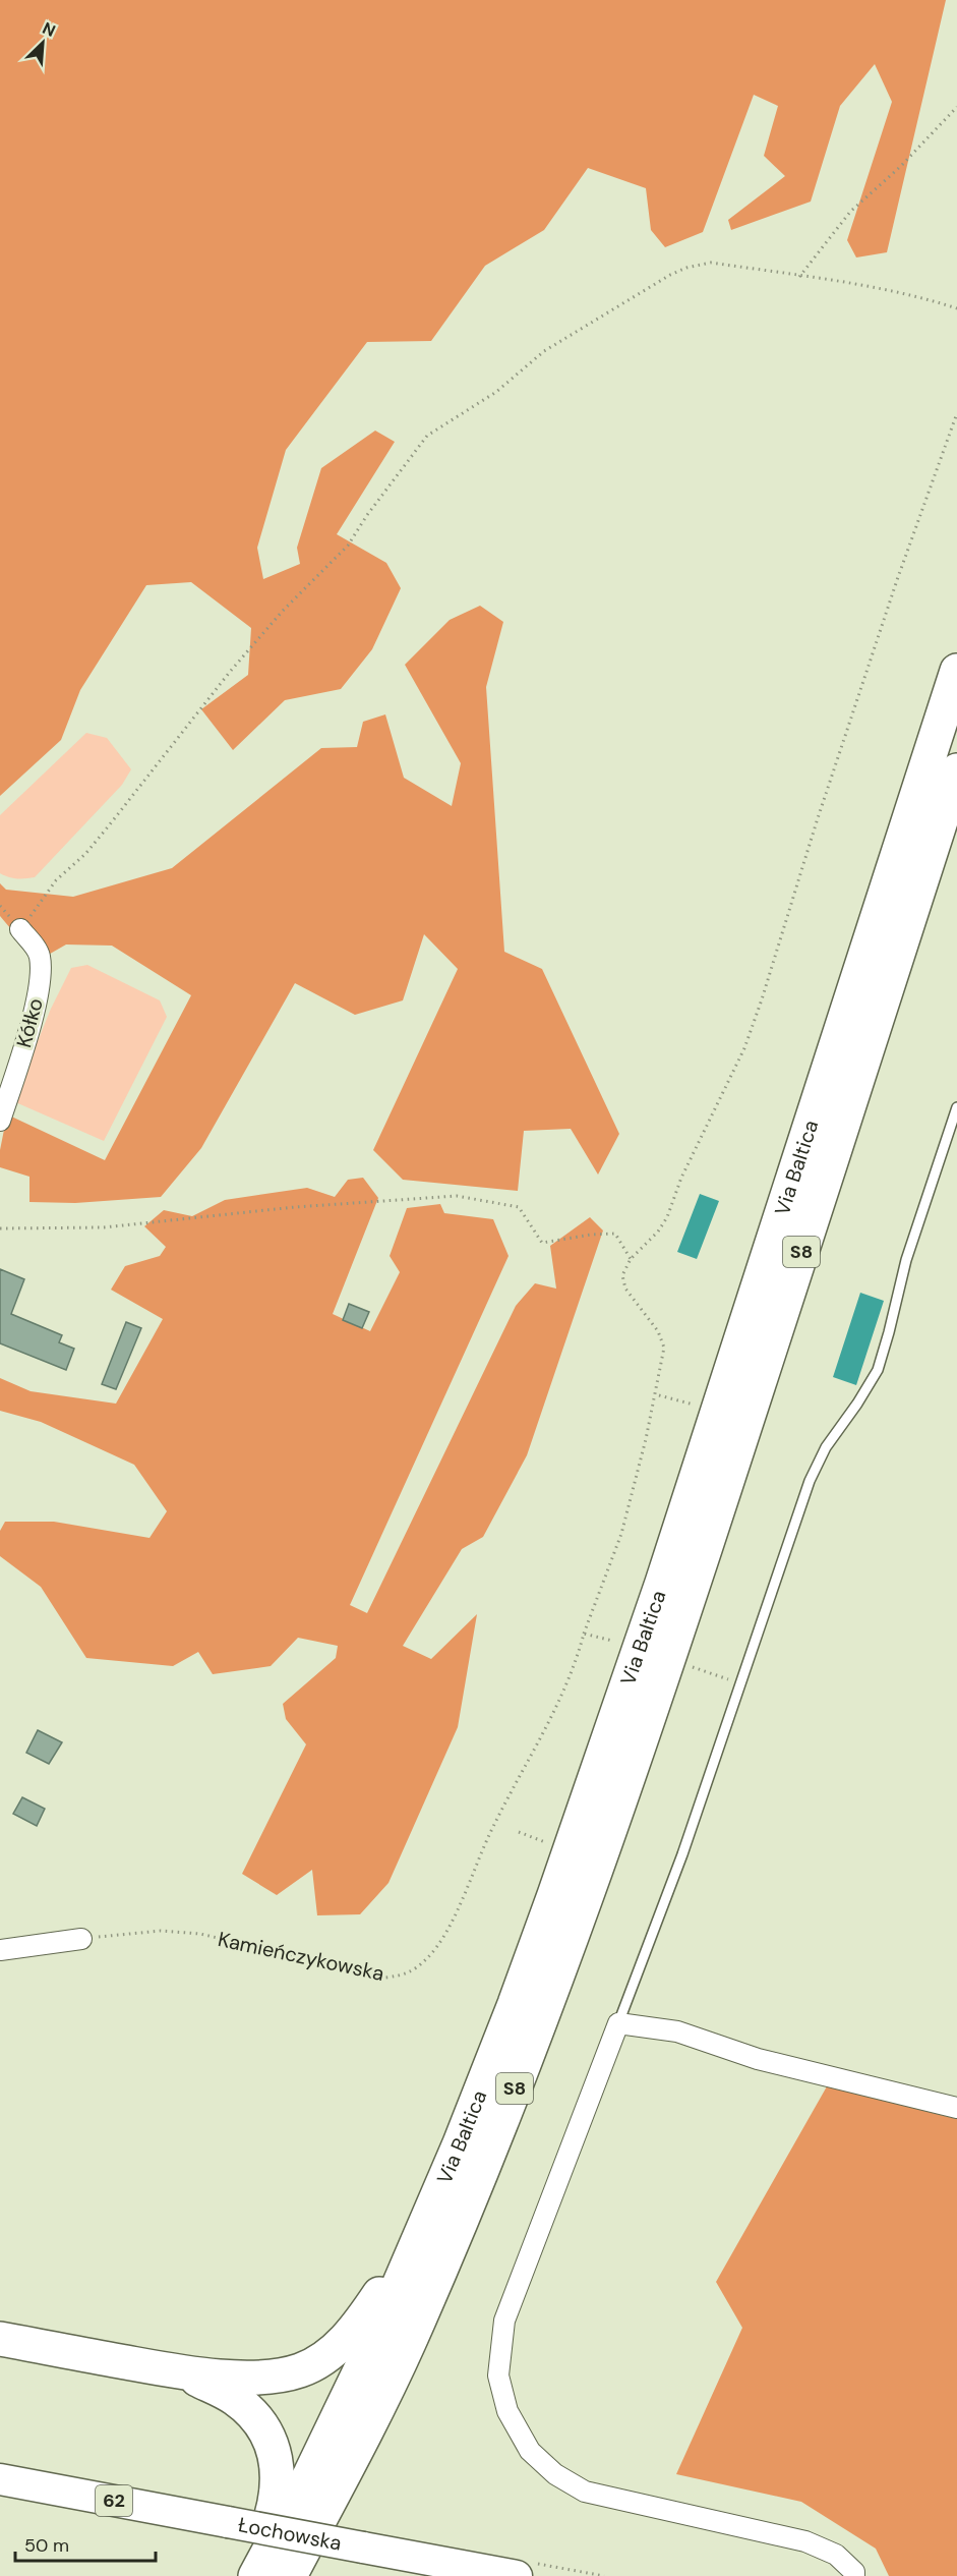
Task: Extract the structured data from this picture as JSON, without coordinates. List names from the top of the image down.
{
  "streets": {
    "highway": ["Via Baltica", "S8"],
    "main road": ["62", "Łochowska"],
    "street": ["Kółko"],
    "path": ["Kamieńczykowska"]
  },
  "scale_bar": "50 m",
  "north": "top right"
}
